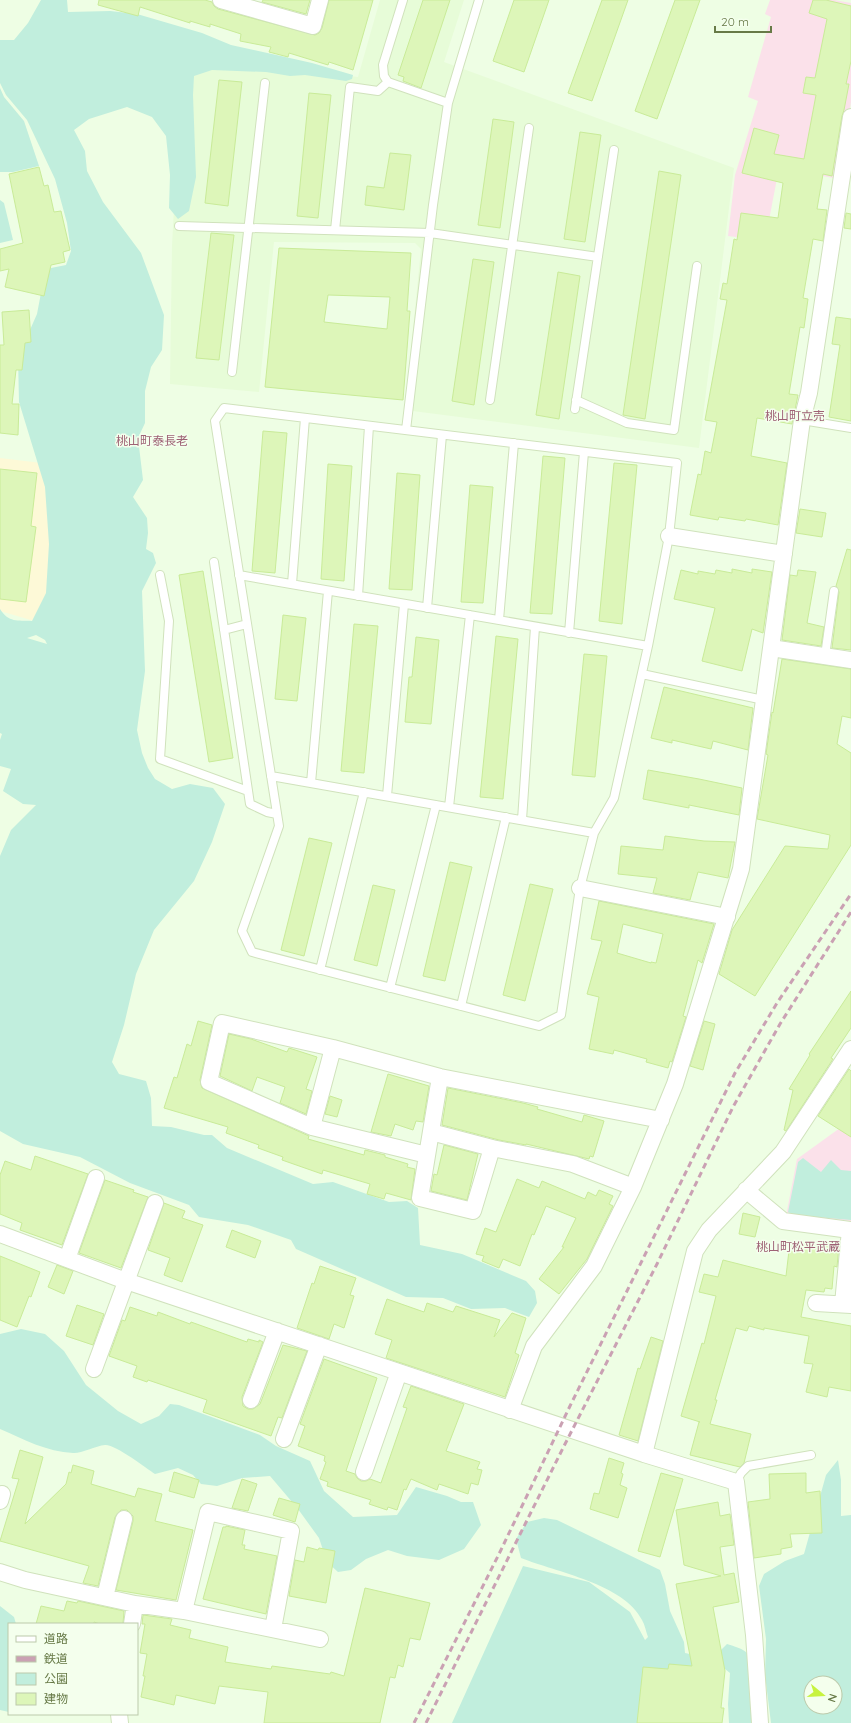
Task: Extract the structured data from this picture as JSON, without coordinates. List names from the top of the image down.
{
  "districts": ["桃山町立売", "桃山町泰長老", "桃山町松平武蔵"],
  "legend": [
    "道路",
    "鉄道",
    "公園",
    "建物"
  ],
  "scale_bar": "20 m",
  "north": "right"
}
